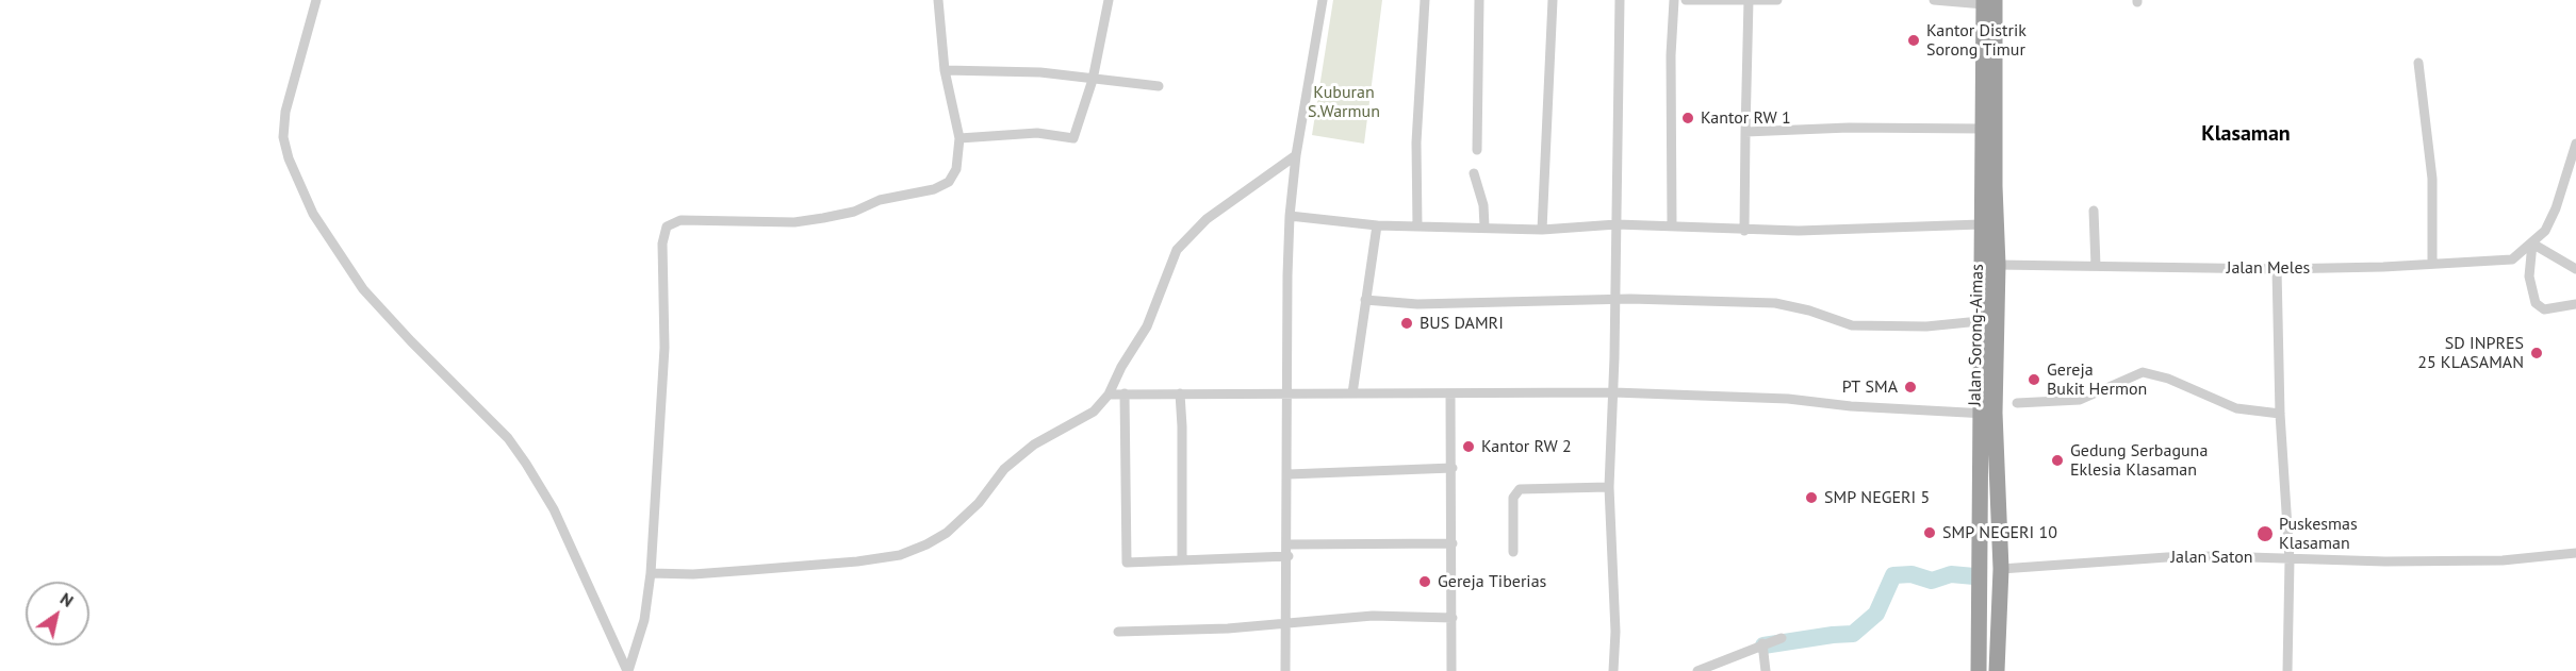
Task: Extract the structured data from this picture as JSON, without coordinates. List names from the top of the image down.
{
  "streets": {
    "highway": ["Jalan Sorong-Aimas"],
    "street": ["Jalan Meles", "Jalan Saton"]
  },
  "crossings": [
    ["Jalan Meles", "Jalan Sorong-Aimas"],
    ["Jalan Sorong-Aimas", "Jalan Saton"]
  ],
  "districts": ["Klasaman"],
  "parks": ["Kuburan S.Warmun"],
  "places": [
    "Kantor Distrik Sorong Timur",
    "Kantor RW 1",
    "BUS DAMRI",
    "SD INPRES 25 KLASAMAN",
    "Gereja Bukit Hermon",
    "PT SMA",
    "Kantor RW 2",
    "Gedung Serbaguna Eklesia Klasaman",
    "SMP NEGERI 5",
    "SMP NEGERI 10",
    "Puskesmas Klasaman",
    "Gereja Tiberias"
  ],
  "north": "top right"
}
